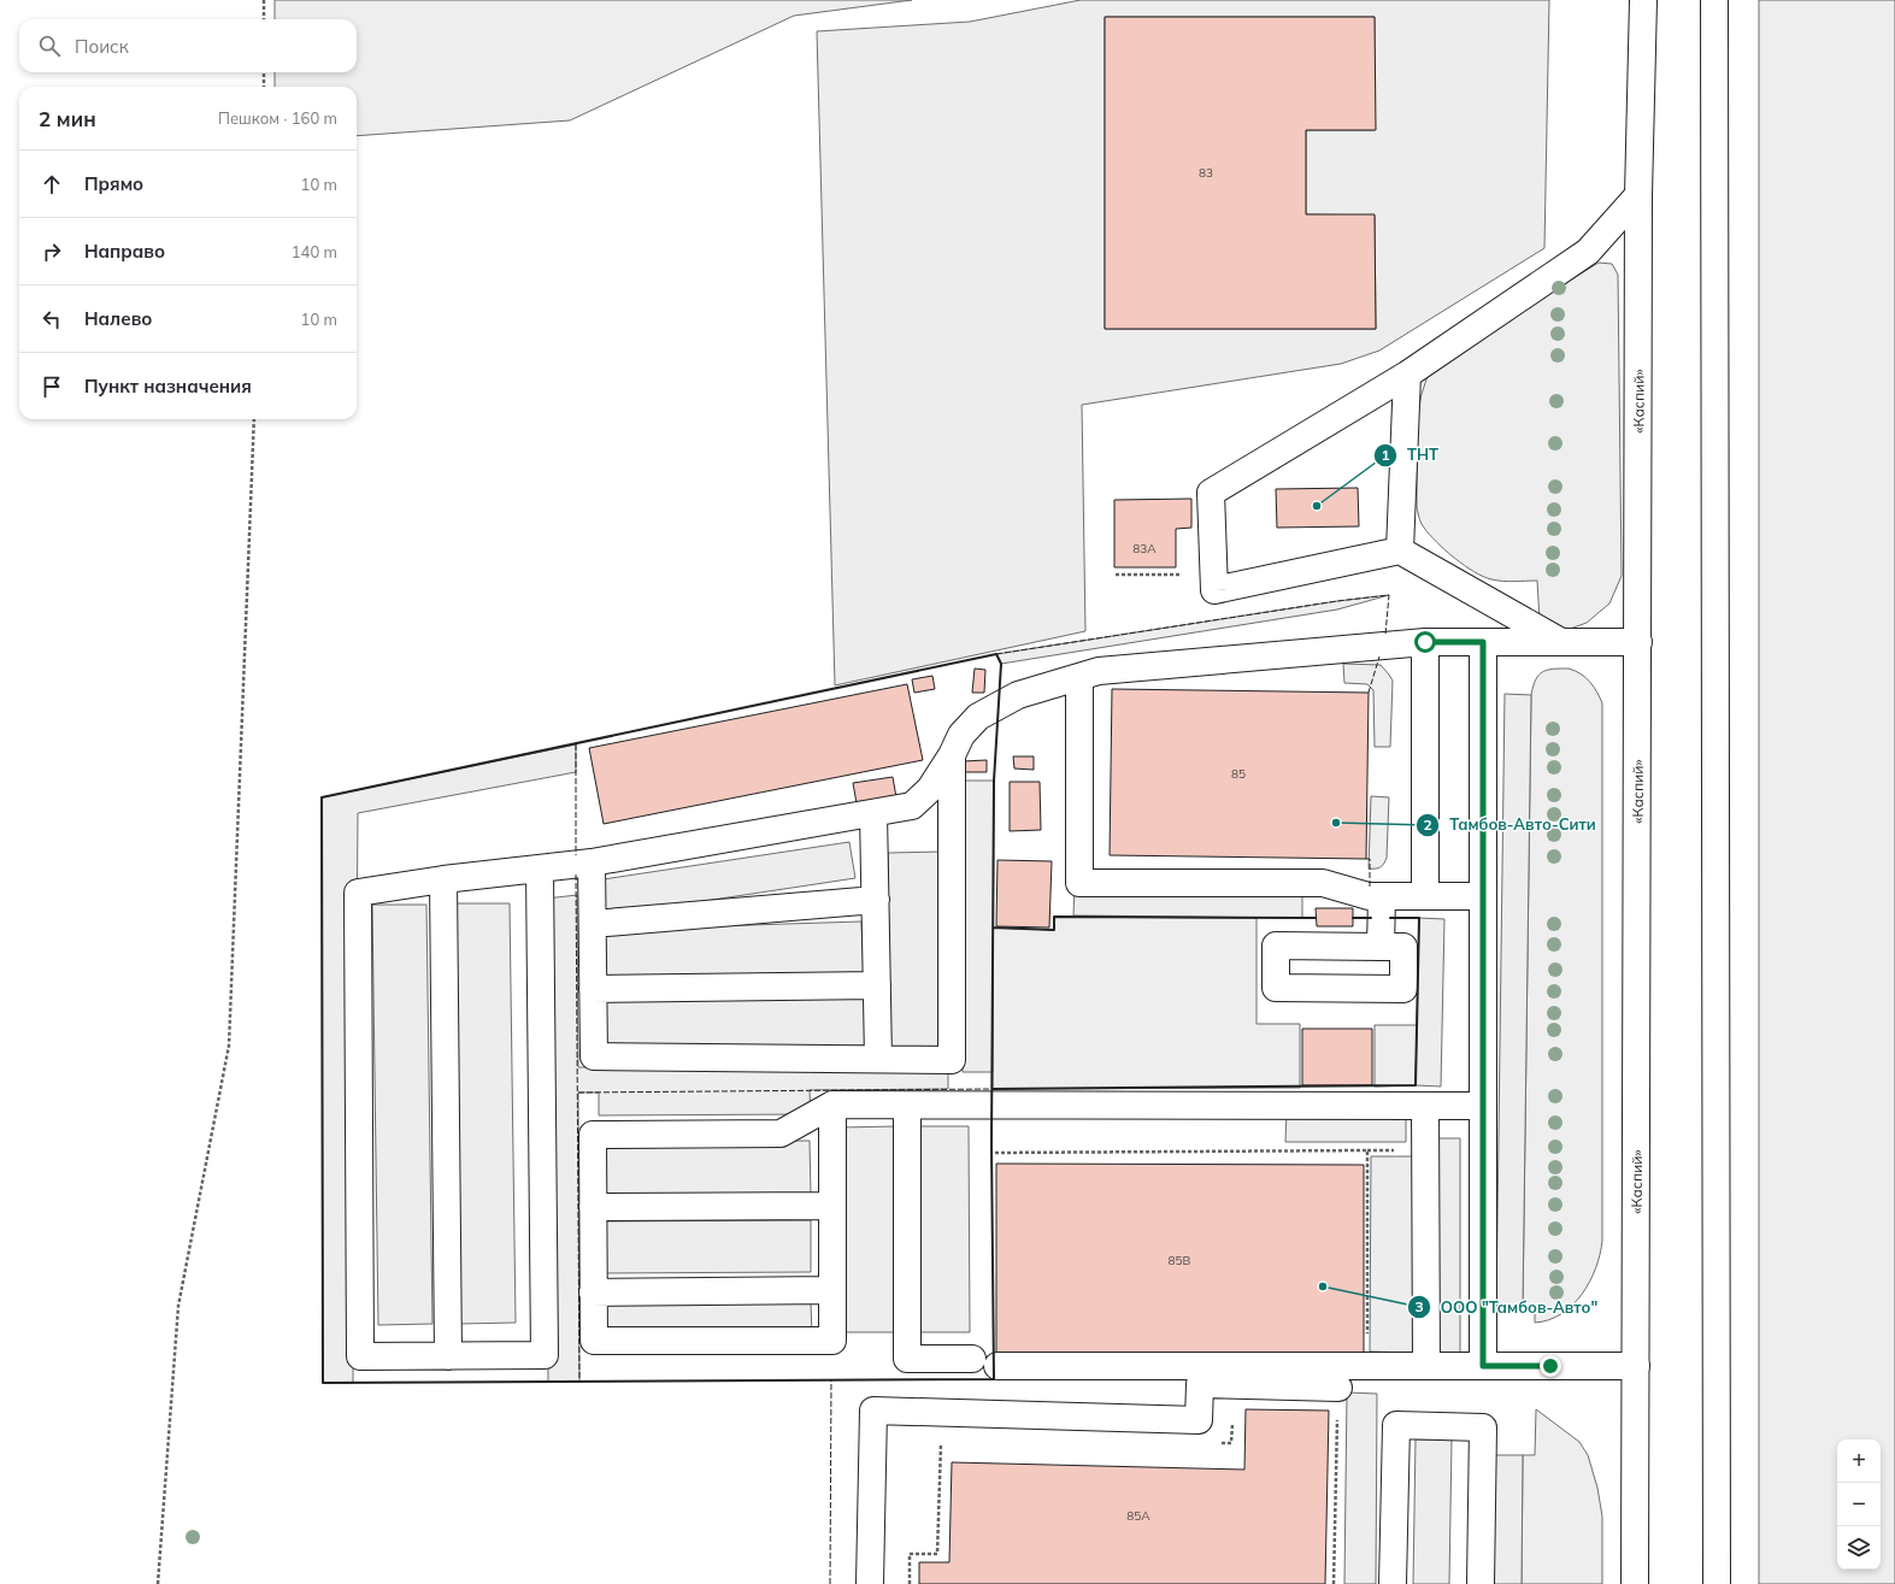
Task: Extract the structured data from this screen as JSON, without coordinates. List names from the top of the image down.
{
  "streets": {
    "main road": ["«Каспий»"]
  },
  "places": ["ТНТ", "Тамбов-Авто-Сити", "ООО \"Тамбов-Авто\""],
  "house_numbers": [
    "83",
    "83А",
    "85",
    "85В",
    "85А"
  ],
  "page": {
    "search": "Поиск",
    "heading": ["2 мин", "Пешком · 160 m"],
    "list": [
      ["Прямо", "10 m"],
      ["Направо", "140 m"],
      ["Налево", "10 m"],
      "Пункт назначения"
    ],
    "map_buttons": ["+", "−"]
  }
}
